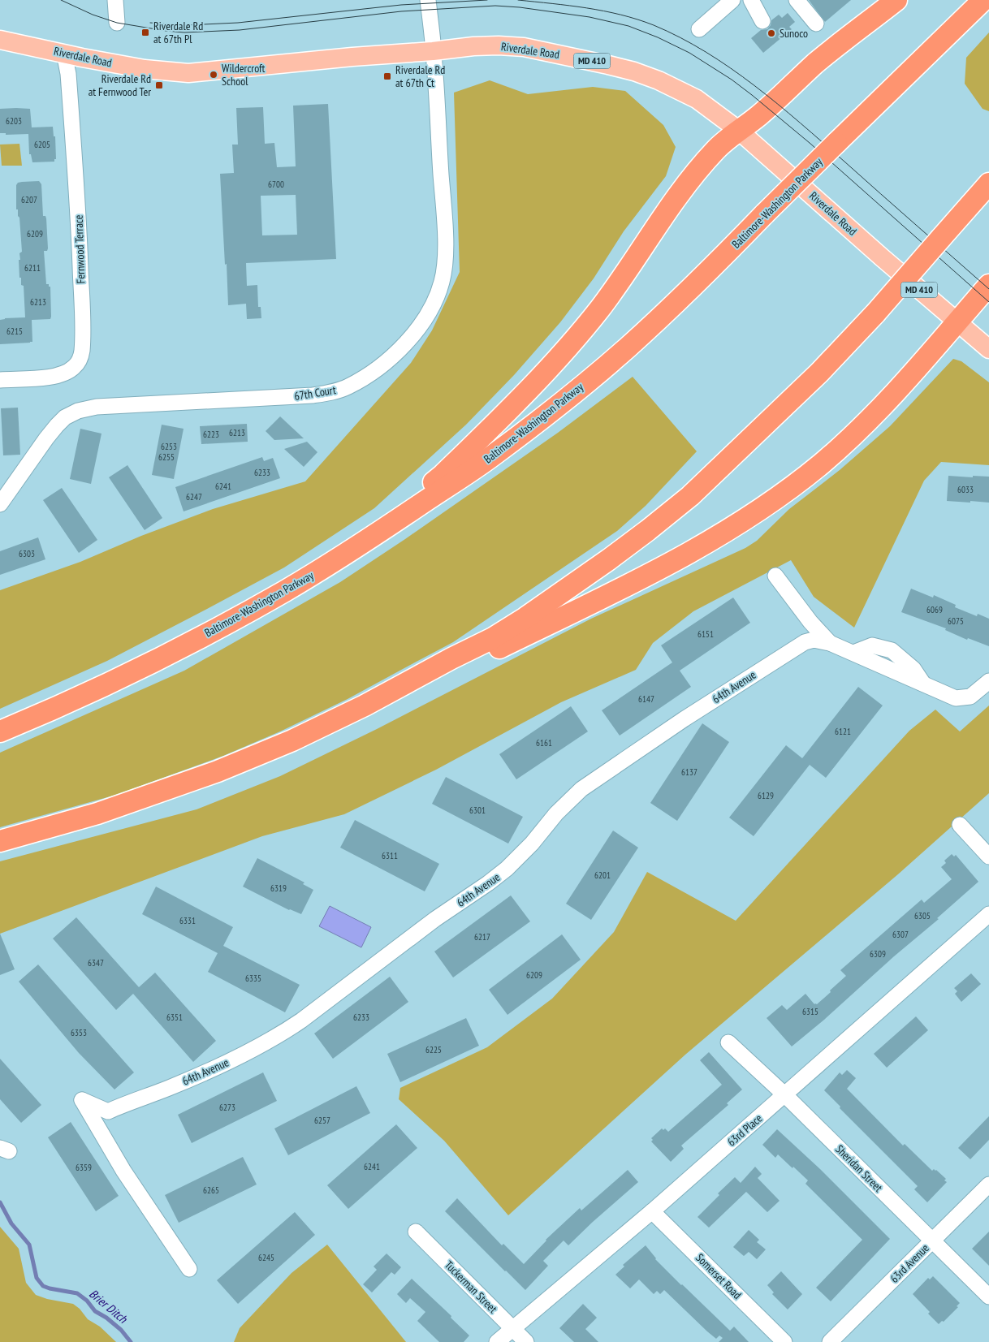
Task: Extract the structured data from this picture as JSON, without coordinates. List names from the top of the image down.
{
  "streets": {
    "highway": ["Baltimore-Washington Parkway"],
    "main road": ["Riverdale Road", "MD 410"],
    "street": [
      "Fernwood Terrace",
      "67th Court",
      "64th Avenue",
      "63rd Place",
      "Sheridan Street",
      "63rd Avenue",
      "Somerset Road",
      "Tuckerman Street"
    ]
  },
  "crossings": [
    ["Riverdale Road", "Fernwood Terrace"],
    ["Riverdale Road", "67th Court"],
    ["63rd Place", "Sheridan Street"],
    ["63rd Place", "Somerset Road"],
    ["63rd Place", "Tuckerman Street"],
    ["Sheridan Street", "63rd Avenue"]
  ],
  "water": ["Brier Ditch"],
  "places": {
    "transit": ["Riverdale Rd at 67th Pl", "Riverdale Rd at 67th Ct", "Riverdale Rd at Fernwood Ter"],
    "other": ["Sunoco", "Wildercroft School"]
  },
  "house_numbers": [
    "6203",
    "6205",
    "6700",
    "6207",
    "6209",
    "6211",
    "6213",
    "6215",
    "6213",
    "6223",
    "6253",
    "6255",
    "6233",
    "6241",
    "6033",
    "6247",
    "6303",
    "6069",
    "6075",
    "6151",
    "6147",
    "6121",
    "6161",
    "6137",
    "6129",
    "6301",
    "6311",
    "6201",
    "6319",
    "6305",
    "6331",
    "6307",
    "6217",
    "6309",
    "6347",
    "6209",
    "6335",
    "6315",
    "6351",
    "6233",
    "6353",
    "6225",
    "6273",
    "6257",
    "6241",
    "6359",
    "6265",
    "6245"
  ]
}
